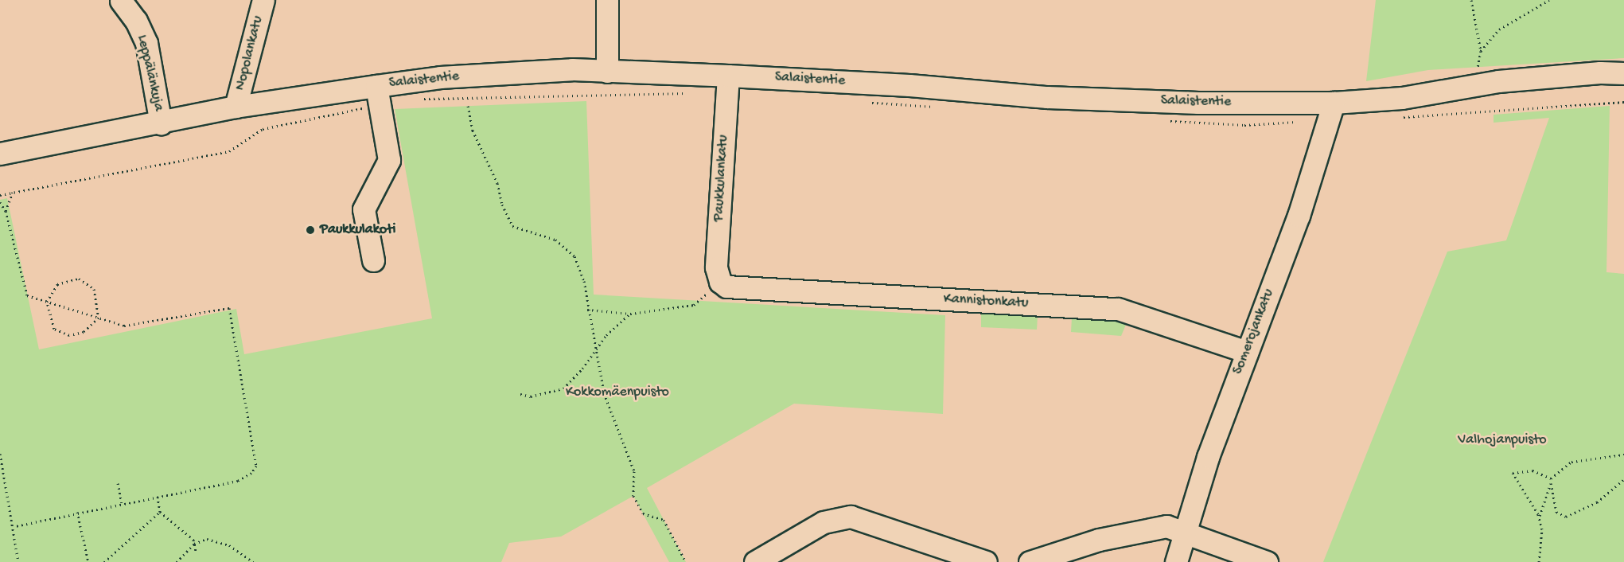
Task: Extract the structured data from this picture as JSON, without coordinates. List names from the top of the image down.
{
  "streets": {
    "street": [
      "Nopolankatu",
      "Leppälänkuja",
      "Salaistentie",
      "Paukkulankatu",
      "Kannistonkatu",
      "Somerojankatu"
    ]
  },
  "crossings": [
    ["Nopolankatu", "Salaistentie"],
    ["Leppälänkuja", "Salaistentie"],
    ["Salaistentie", "Paukkulankatu"],
    ["Salaistentie", "Somerojankatu"],
    ["Paukkulankatu", "Kannistonkatu"],
    ["Kannistonkatu", "Somerojankatu"]
  ],
  "parks": ["Kokkomäenpuisto", "Valhojanpuisto"],
  "places": ["Paukkulakoti"]
}
